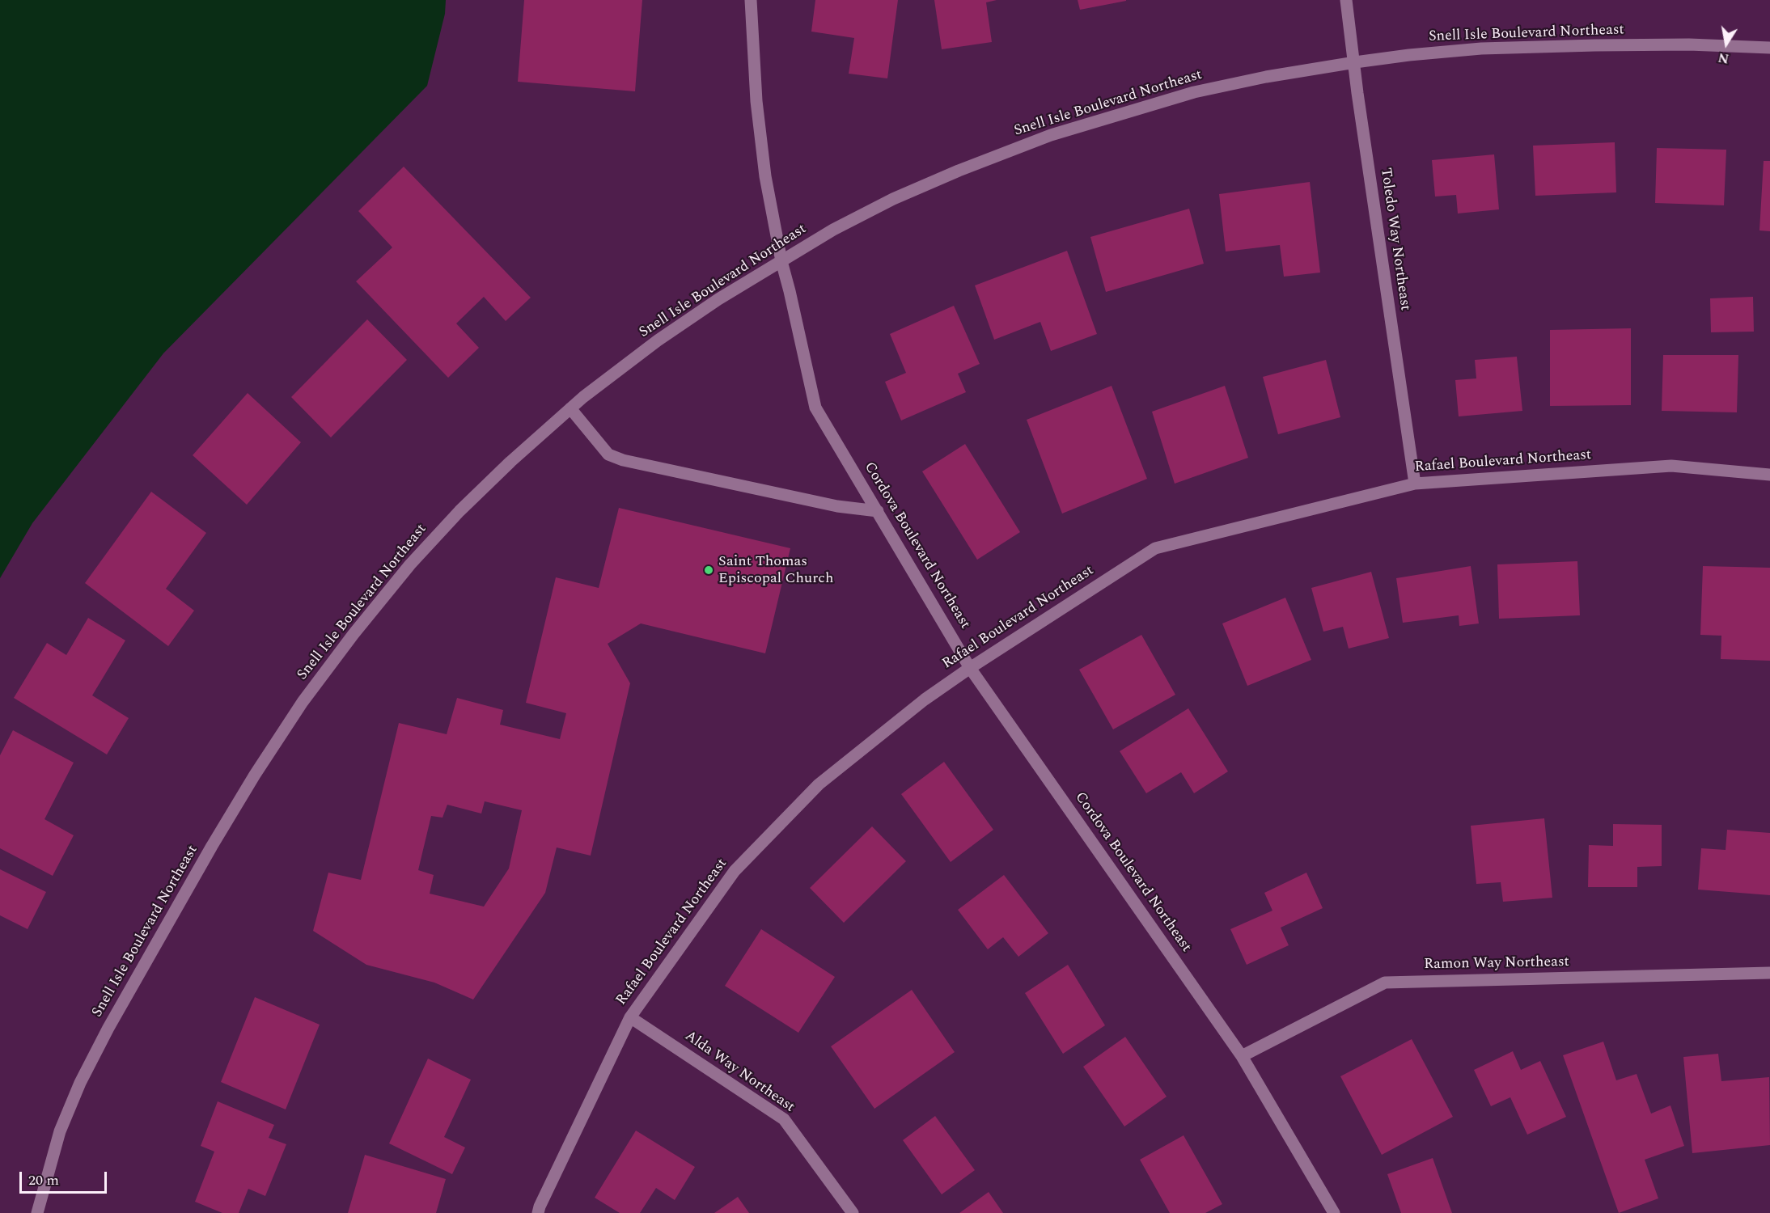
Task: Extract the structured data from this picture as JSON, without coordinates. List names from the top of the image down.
{
  "streets": {
    "street": [
      "Snell Isle Boulevard Northeast",
      "Toledo Way Northeast",
      "Rafael Boulevard Northeast",
      "Cordova Boulevard Northeast",
      "Ramon Way Northeast",
      "Alda Way Northeast"
    ]
  },
  "crossings": [
    ["Snell Isle Boulevard Northeast", "Toledo Way Northeast"],
    ["Snell Isle Boulevard Northeast", "Cordova Boulevard Northeast"],
    ["Toledo Way Northeast", "Rafael Boulevard Northeast"],
    ["Rafael Boulevard Northeast", "Cordova Boulevard Northeast"],
    ["Rafael Boulevard Northeast", "Alda Way Northeast"],
    ["Cordova Boulevard Northeast", "Ramon Way Northeast"]
  ],
  "places": ["Saint Thomas Episcopal Church"],
  "scale_bar": "20 m",
  "north": "bottom"
}
